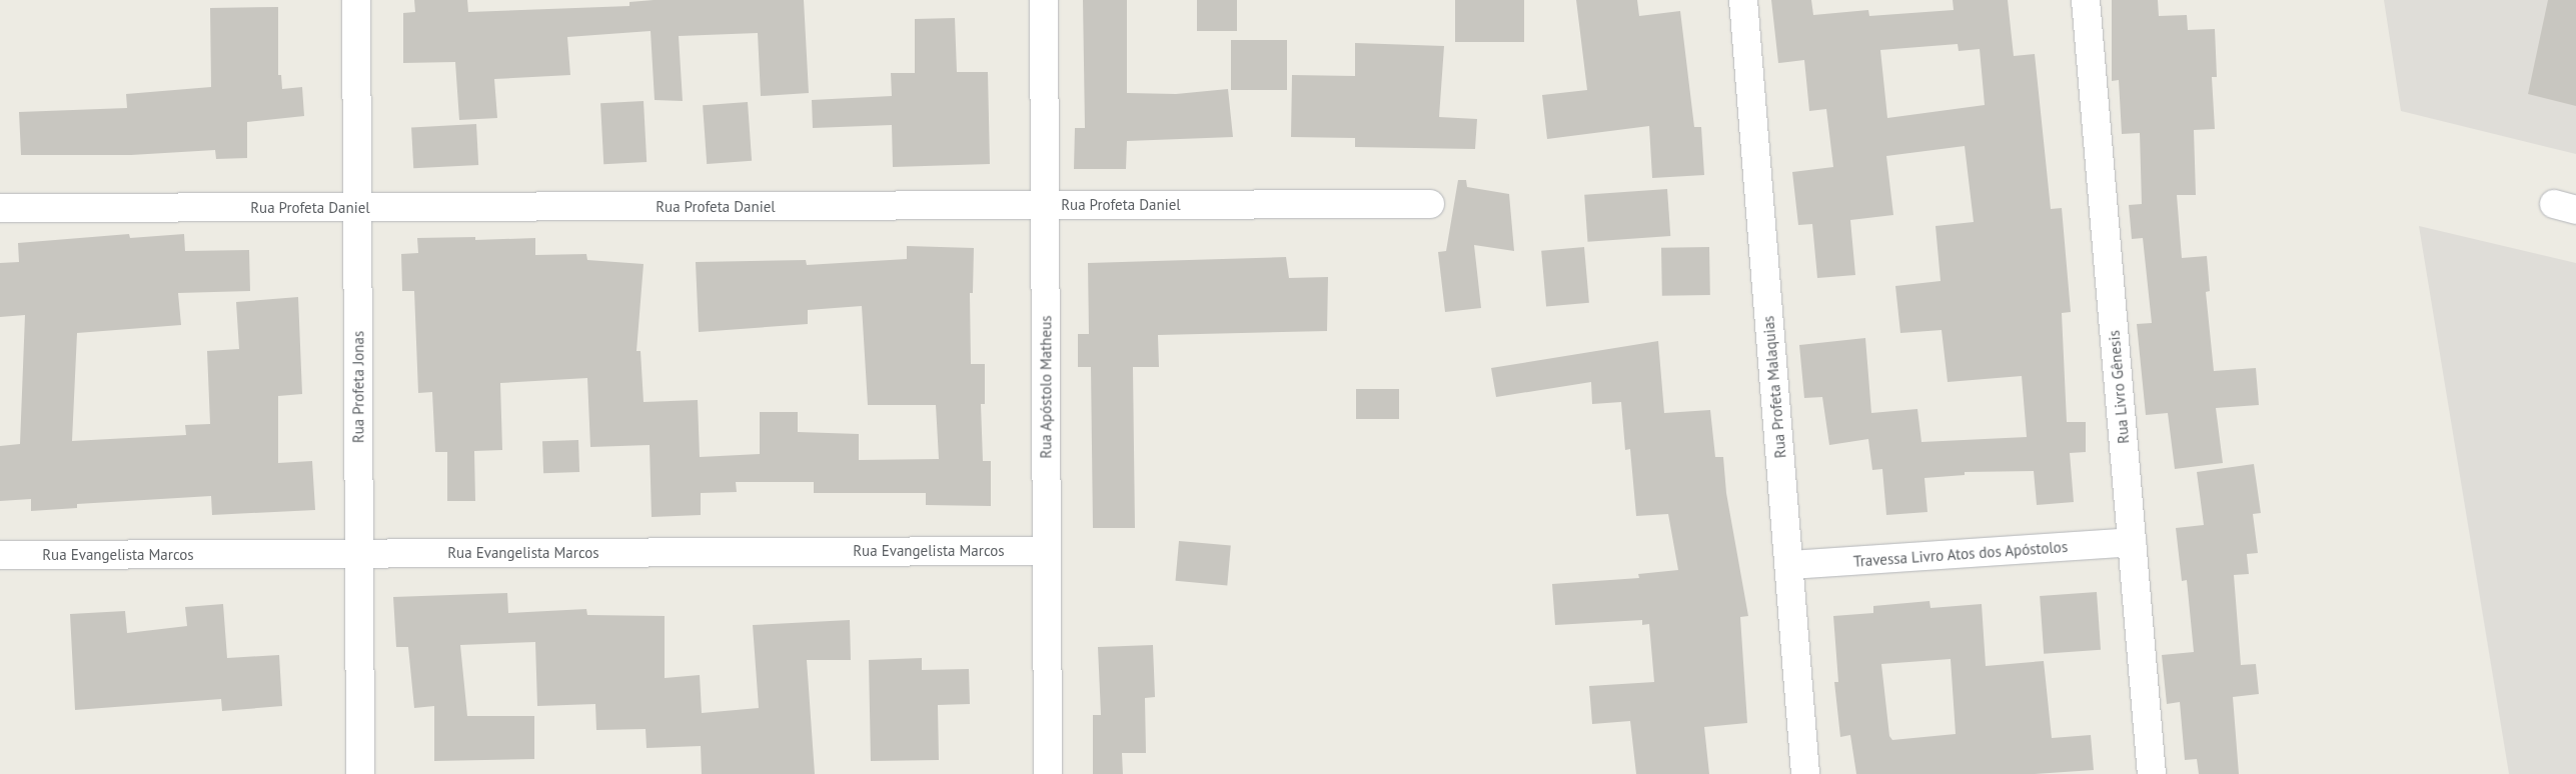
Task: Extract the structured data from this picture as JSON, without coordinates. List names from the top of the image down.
{
  "streets": {
    "street": [
      "Rua Profeta Daniel",
      "Rua Profeta Jonas",
      "Rua Apóstolo Matheus",
      "Rua Profeta Malaquias",
      "Rua Livro Gênesis",
      "Rua Evangelista Marcos",
      "Travessa Livro Atos dos Apóstolos"
    ]
  },
  "crossings": [
    ["Rua Profeta Daniel", "Rua Profeta Jonas"],
    ["Rua Profeta Daniel", "Rua Apóstolo Matheus"],
    ["Rua Profeta Jonas", "Rua Evangelista Marcos"],
    ["Rua Apóstolo Matheus", "Rua Evangelista Marcos"],
    ["Rua Profeta Malaquias", "Travessa Livro Atos dos Apóstolos"],
    ["Rua Livro Gênesis", "Travessa Livro Atos dos Apóstolos"]
  ]
}
